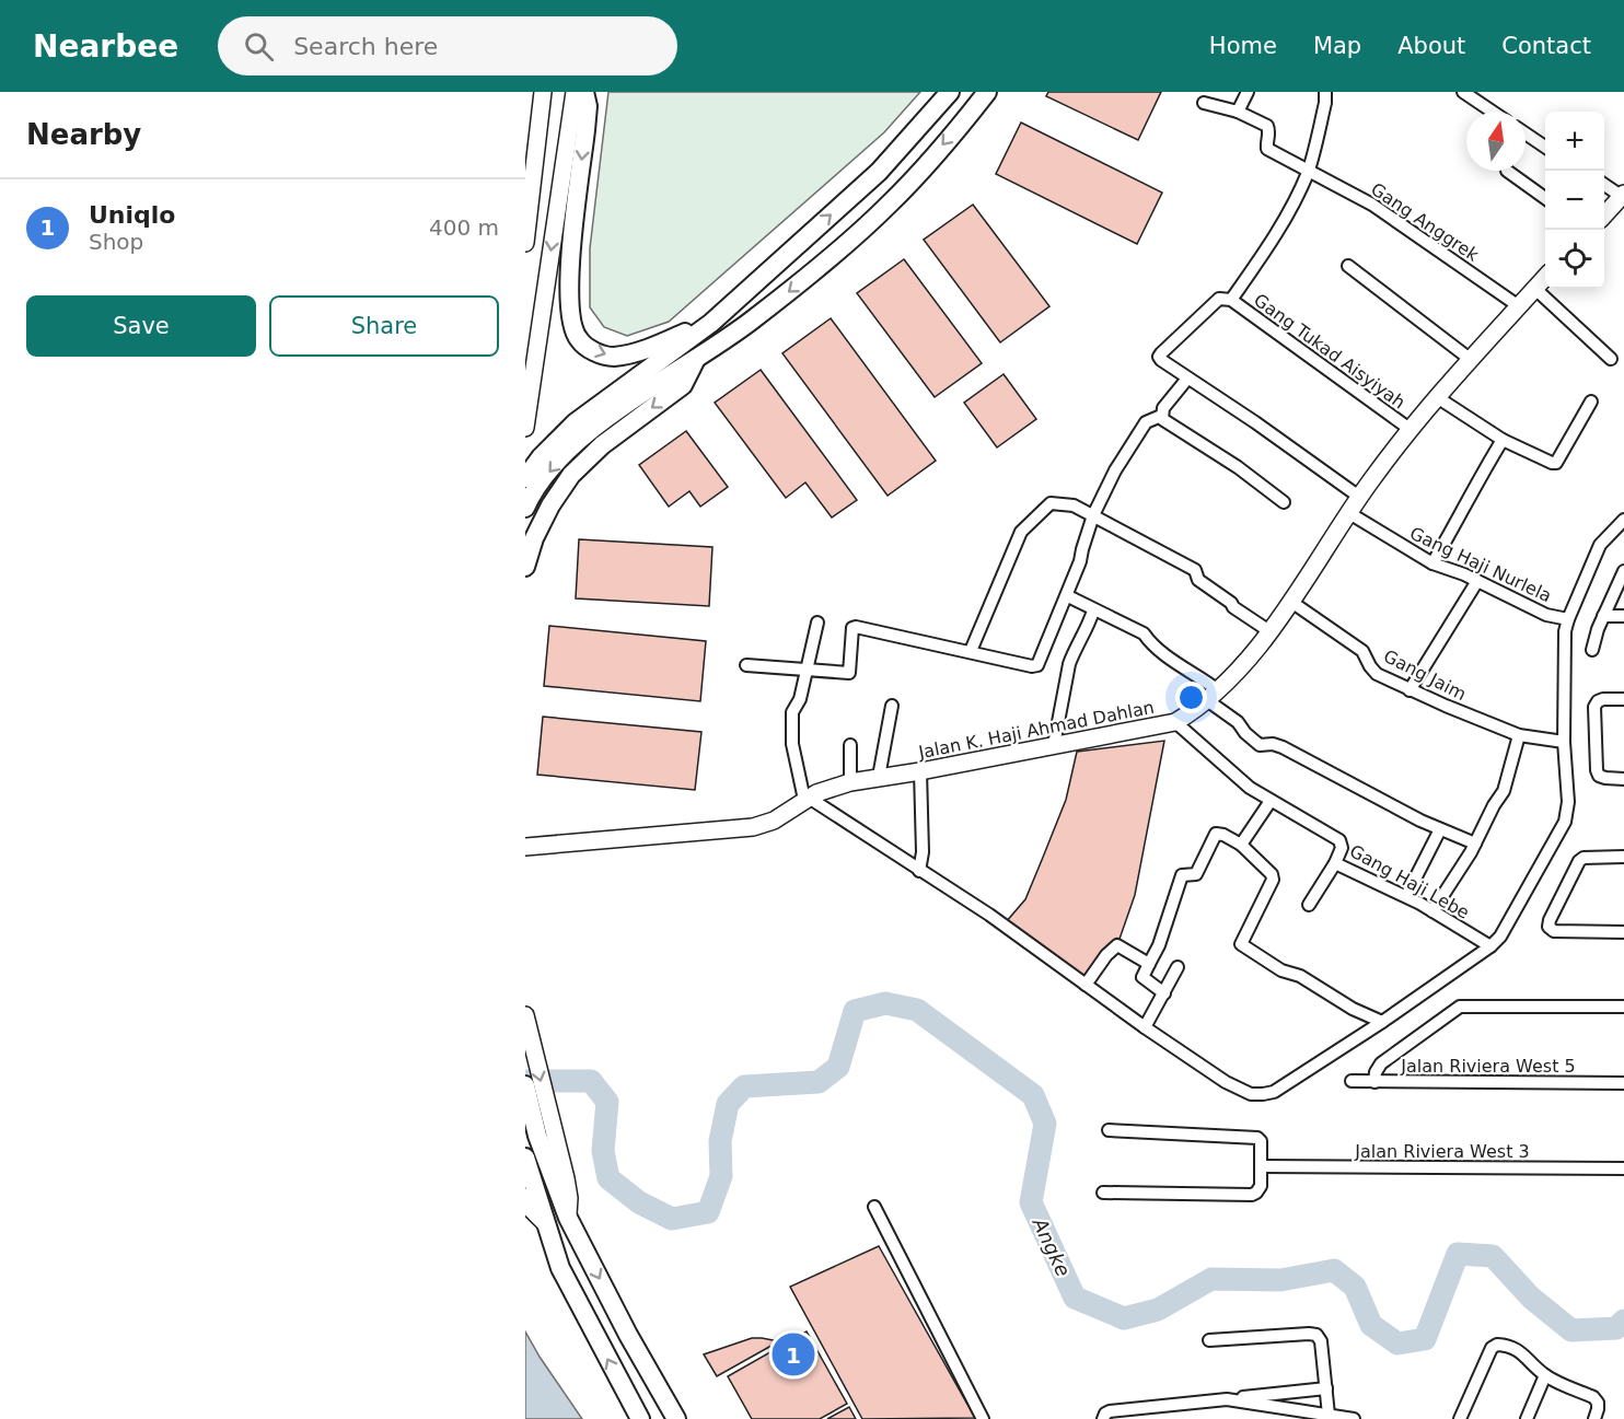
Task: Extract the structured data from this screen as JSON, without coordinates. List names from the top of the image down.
{
  "streets": {
    "main road": ["Jalan K. Haji Ahmad Dahlan"],
    "street": [
      "Gang Anggrek",
      "Gang Tukad Aisyiyah",
      "Gang Haji Nurlela",
      "Gang Jaim",
      "Gang Haji Lebe",
      "Jalan Riviera West 5",
      "Jalan Riviera West 3"
    ]
  },
  "crossings": [
    ["Gang Anggrek", "Jalan K. Haji Ahmad Dahlan"],
    ["Gang Tukad Aisyiyah", "Jalan K. Haji Ahmad Dahlan"],
    ["Gang Haji Nurlela", "Jalan K. Haji Ahmad Dahlan"],
    ["Gang Jaim", "Jalan K. Haji Ahmad Dahlan"],
    ["Jalan K. Haji Ahmad Dahlan", "Gang Haji Lebe"]
  ],
  "water": ["Angke"],
  "north": "top",
  "page": {
    "header": "Nearbee",
    "search": "Search here",
    "nav": [
      "Home",
      "Map",
      "About",
      "Contact"
    ],
    "heading": "Nearby",
    "map_buttons": ["+", "−"],
    "list": [
      {
        "mark": "1",
        "name": "Uniqlo",
        "note": "Shop",
        "value": "400 m"
      }
    ],
    "buttons": ["Save", "Share"],
    "pins": "1"
  }
}
